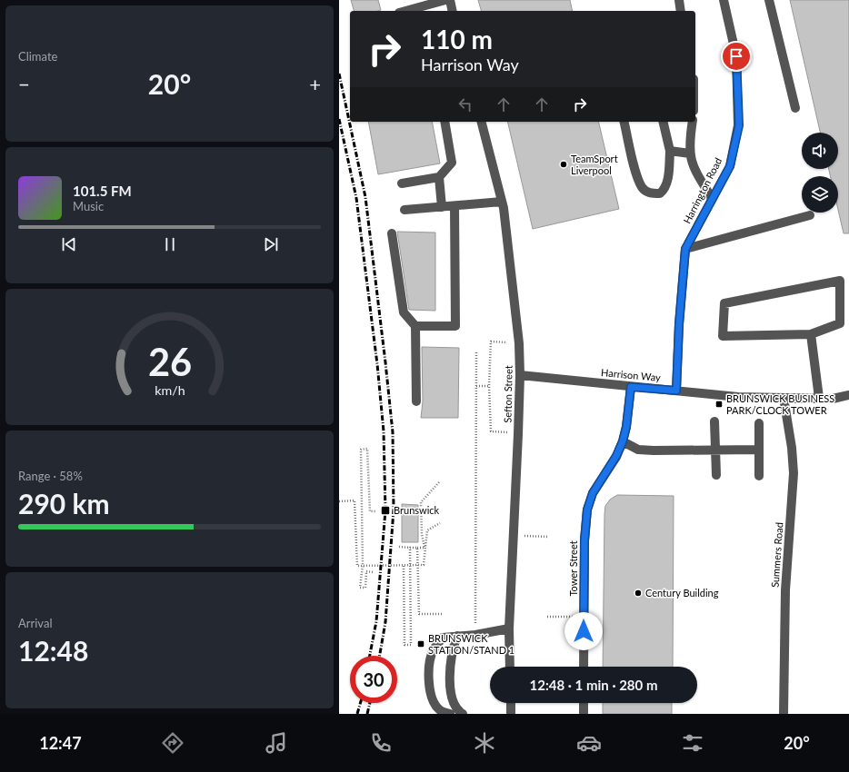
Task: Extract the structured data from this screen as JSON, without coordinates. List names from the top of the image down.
{
  "streets": {
    "street": [
      "Harrington Road",
      "Harrison Way",
      "Sefton Street",
      "Summers Road",
      "Tower Street"
    ]
  },
  "crossings": [
    ["Harrington Road", "Harrison Way"],
    ["Harrison Way", "Sefton Street"],
    ["Harrison Way", "Summers Road"],
    ["Harrison Way", "Tower Street"]
  ],
  "places": {
    "other": ["TeamSport Liverpool", "Century Building"],
    "transit": ["BRUNSWICK BUSINESS PARK/CLOCK TOWER", "Brunswick", "BRUNSWICK STATION/STAND 1"]
  },
  "page": {
    "tile": [
      "Climate",
      ["Range · 58%", "290 km"],
      ["Arrival", "12:48"]
    ],
    "turn": ["110 m", "Harrison Way"],
    "heat": ["−", "20°", "+"],
    "song": ["101.5 FM", "Music"],
    "limit": "30",
    "trip": "12:48 · 1 min · 280 m",
    "tabs": ["12:47", "20°"],
    "gauge": ["26", "km/h"]
  }
}
